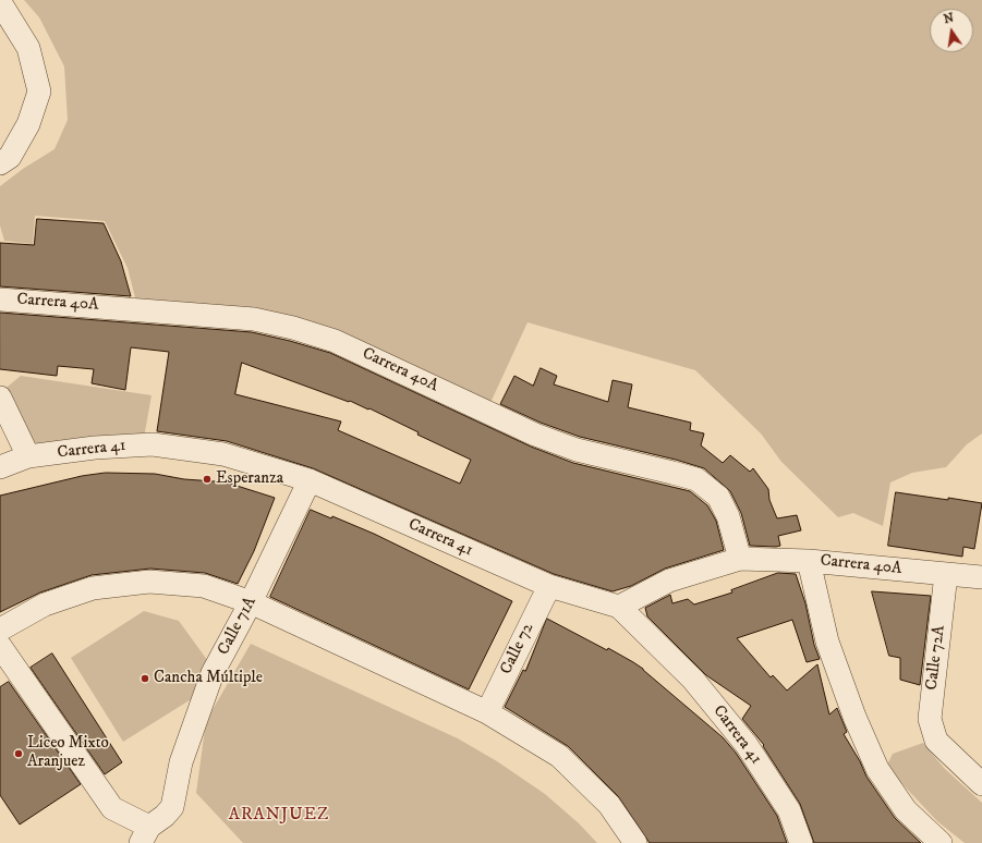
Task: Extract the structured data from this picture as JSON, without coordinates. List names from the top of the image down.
{
  "streets": {
    "street": [
      "Carrera 40A",
      "Carrera 41",
      "Calle 71A",
      "Calle 72",
      "Calle 72A"
    ]
  },
  "crossings": [
    ["Carrera 40A", "Carrera 41"],
    ["Carrera 40A", "Calle 72A"],
    ["Carrera 41", "Calle 71A"],
    ["Carrera 41", "Calle 72"]
  ],
  "districts": ["ARANJUEZ"],
  "places": ["Esperanza", "Cancha Múltiple", "Liceo Mixto Aranjuez"],
  "north": "top"
}
